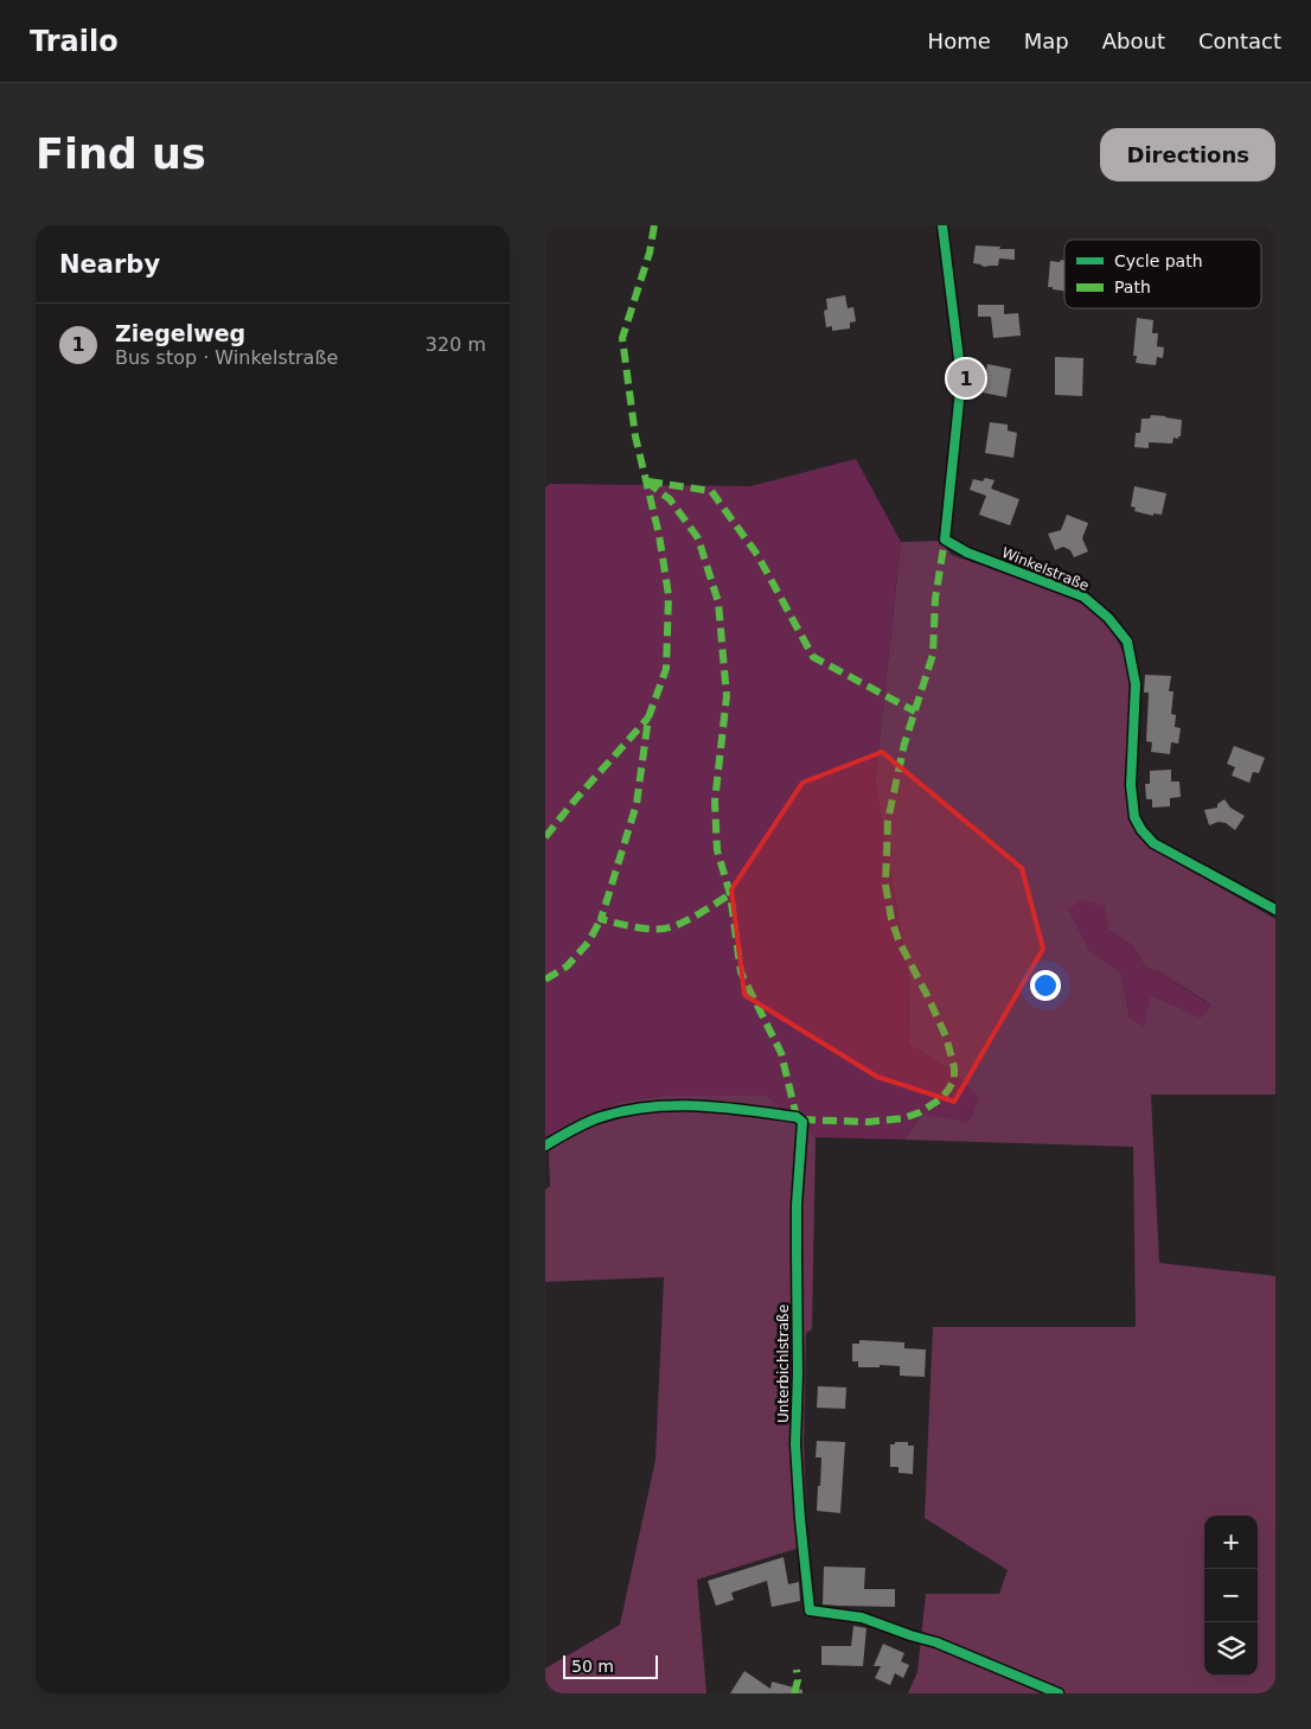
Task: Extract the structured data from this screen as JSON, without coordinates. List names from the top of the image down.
{
  "streets": {
    "street": ["Winkelstraße", "Unterbichlstraße"]
  },
  "legend": ["Cycle path", "Path"],
  "scale_bar": "50 m",
  "page": {
    "header": "Trailo",
    "nav": [
      "Home",
      "Map",
      "About",
      "Contact"
    ],
    "buttons": "Directions",
    "title": "Find us",
    "heading": "Nearby",
    "list": [
      {
        "mark": "1",
        "name": "Ziegelweg",
        "note": "Bus stop · Winkelstraße",
        "value": "320 m"
      }
    ],
    "pins": "1",
    "map_buttons": ["+", "−"],
    "scale": "50 m"
  }
}
